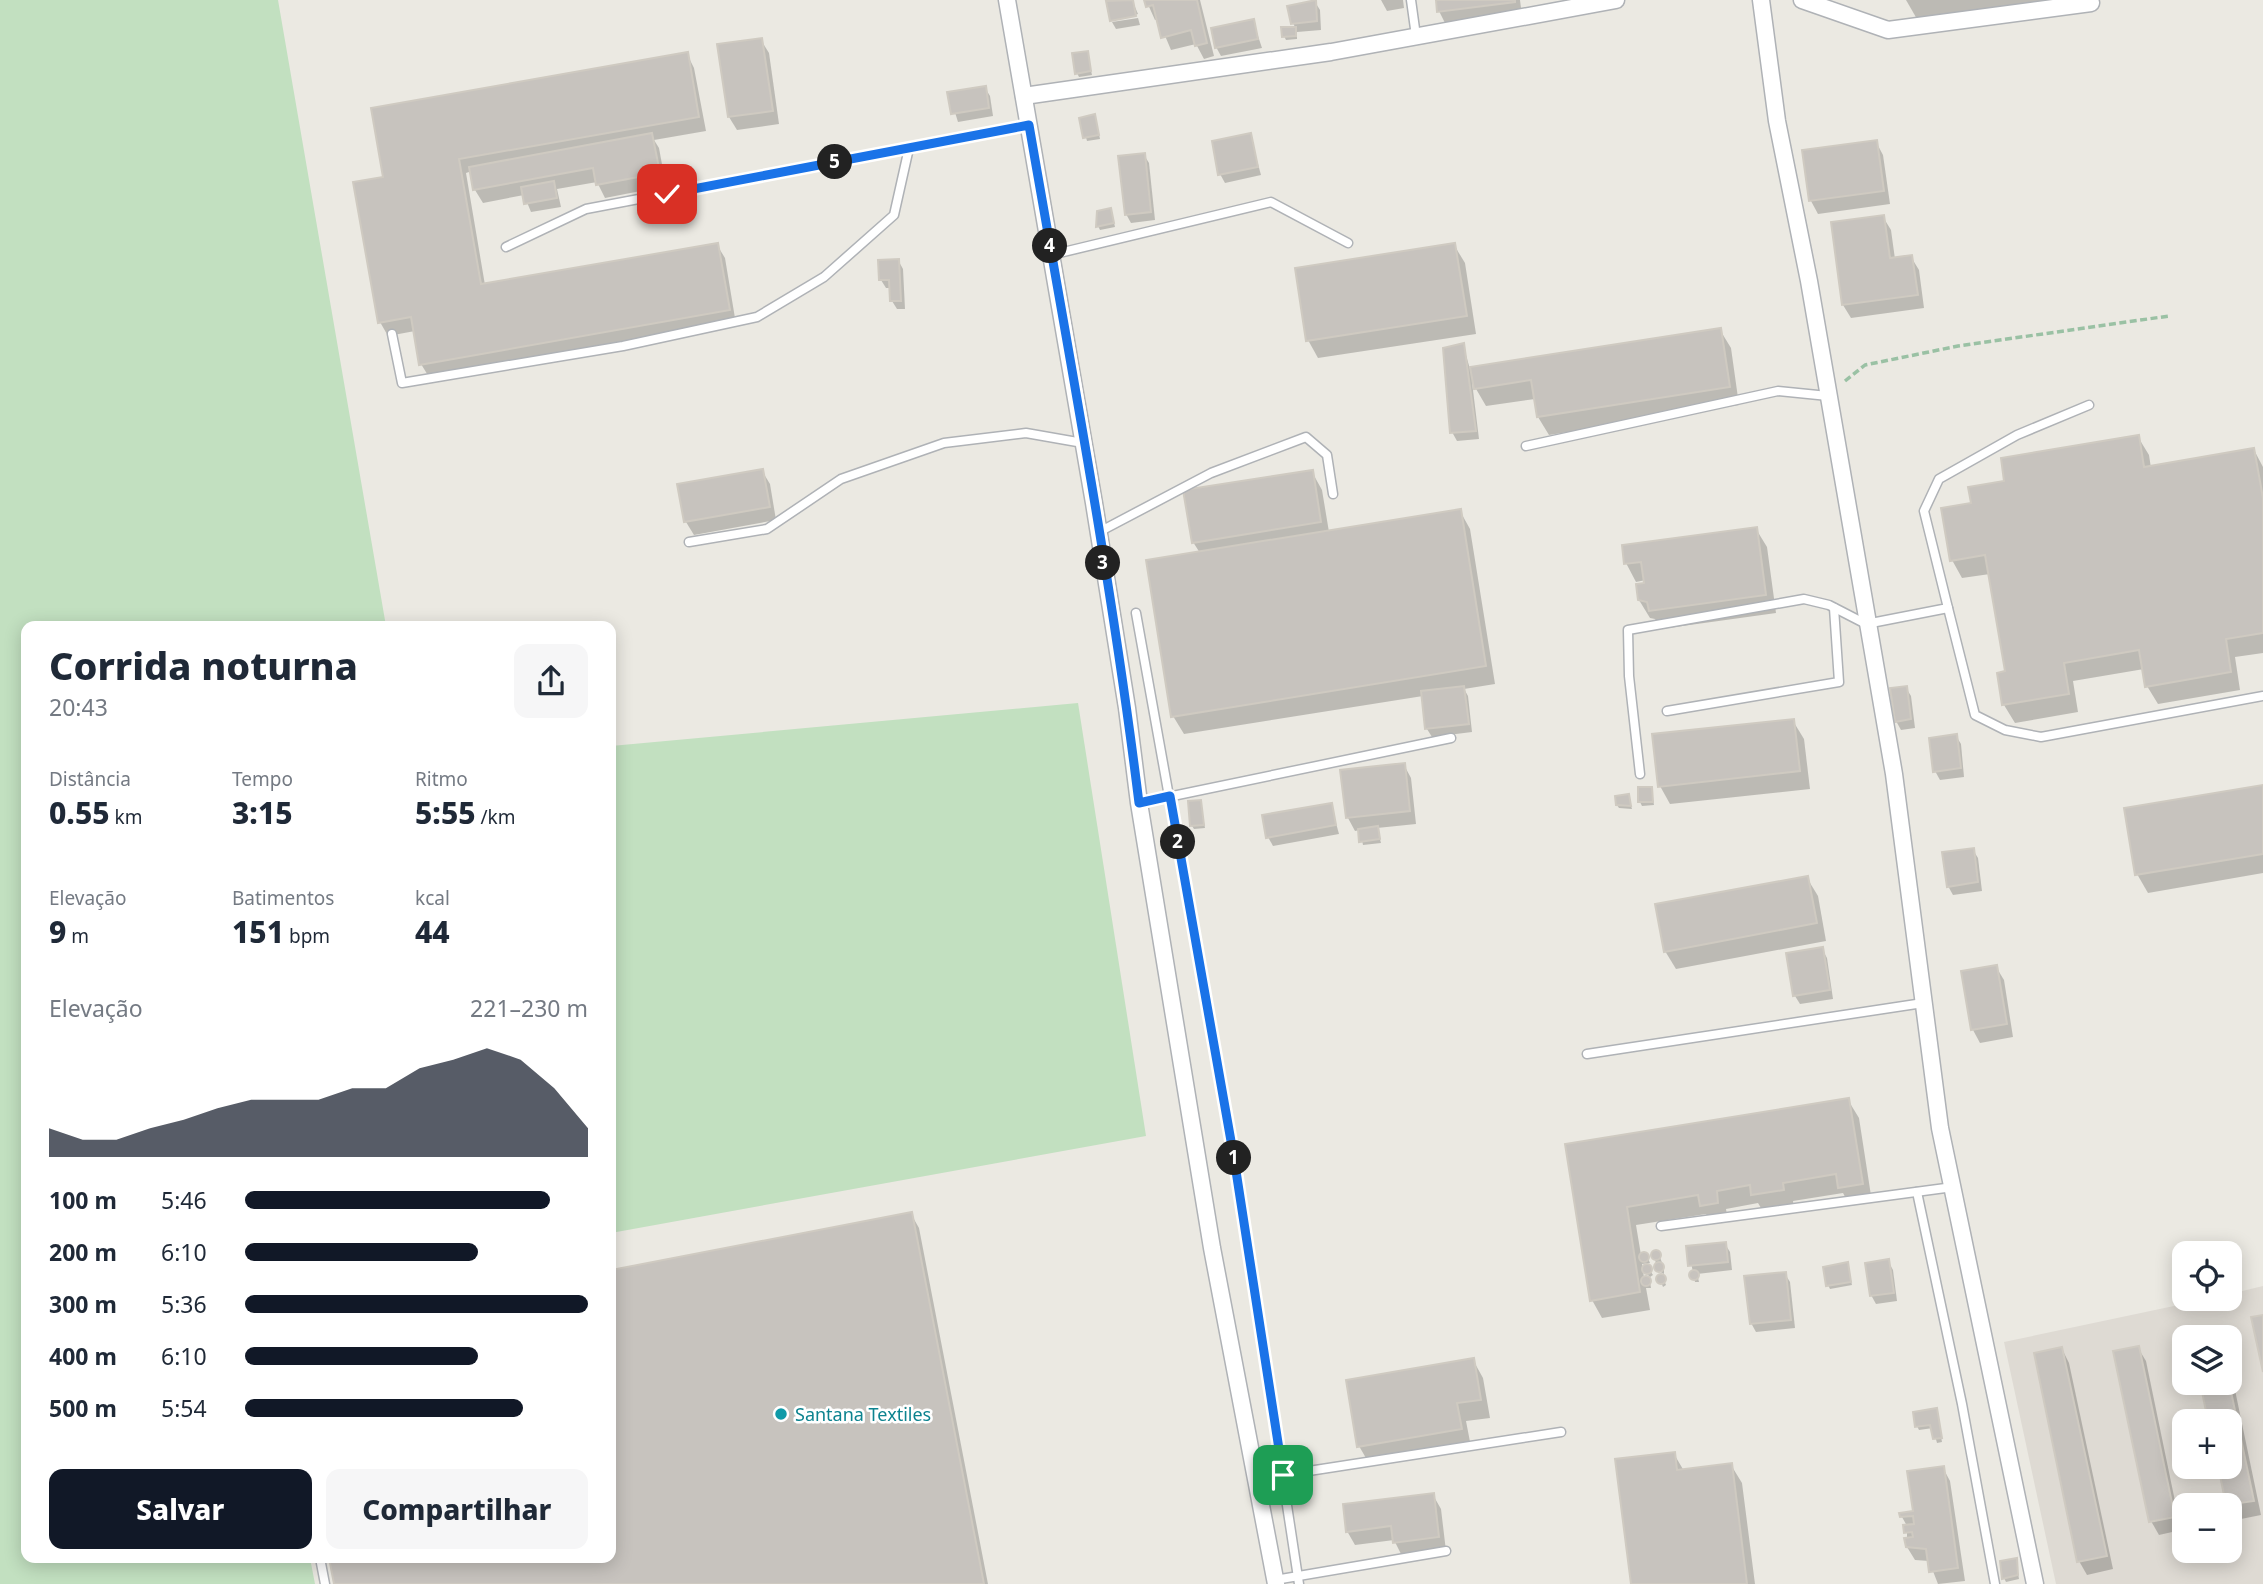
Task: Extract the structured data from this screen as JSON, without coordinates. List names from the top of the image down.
{
  "places": ["Santana Textiles"],
  "page": {
    "pins": [
      "5",
      "4",
      "3",
      "2",
      "1"
    ],
    "heading": ["Corrida noturna", "20:43"],
    "stats": [
      ["Distância", "0.55 km"],
      ["Tempo", "3:15"],
      ["Ritmo", "5:55 /km"],
      ["Elevação", "9 m"],
      ["Batimentos", "151 bpm"],
      ["kcal", "44"]
    ],
    "chart": ["Elevação", "221–230 m"],
    "list": [
      {
        "name": "100 m",
        "note": "5:46"
      },
      {
        "name": "200 m",
        "note": "6:10"
      },
      {
        "name": "300 m",
        "note": "5:36"
      },
      {
        "name": "400 m",
        "note": "6:10"
      },
      {
        "name": "500 m",
        "note": "5:54"
      }
    ],
    "map_buttons": ["+", "−"],
    "buttons": ["Salvar", "Compartilhar"]
  }
}
